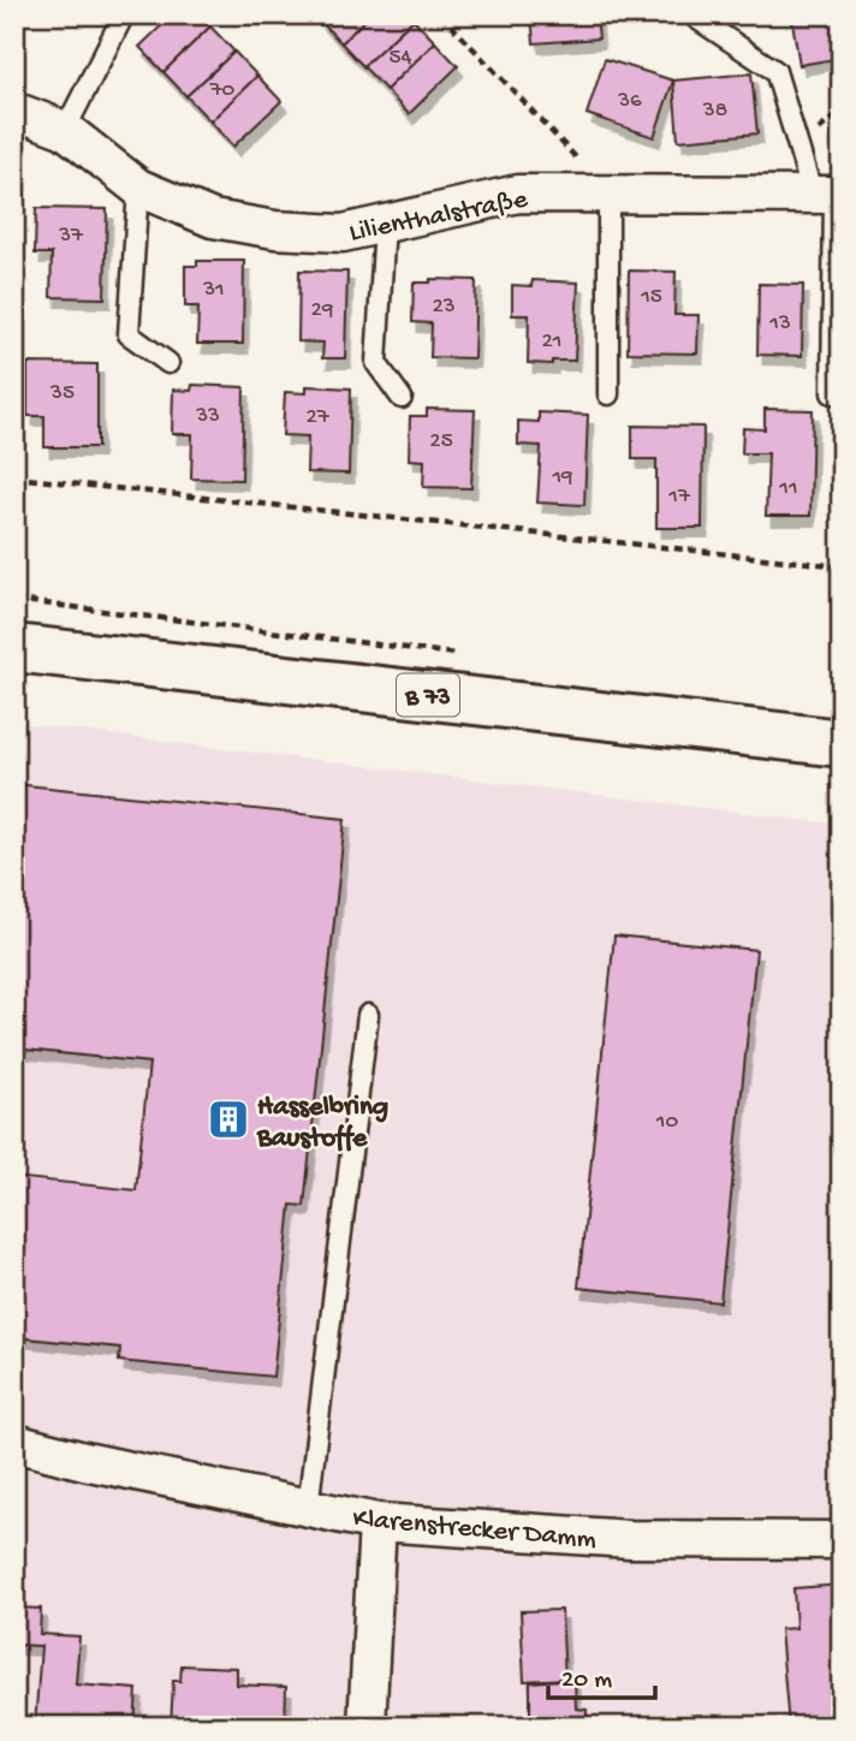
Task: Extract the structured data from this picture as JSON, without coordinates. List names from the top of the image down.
{
  "streets": {
    "main road": ["B 73"],
    "street": ["Lilienthalstraße", "Klarenstrecker Damm"]
  },
  "places": {
    "building": ["Hasselbring Baustoffe"]
  },
  "house_numbers": [
    "54",
    "70",
    "36",
    "38",
    "37",
    "31",
    "15",
    "23",
    "29",
    "13",
    "21",
    "35",
    "33",
    "27",
    "25",
    "19",
    "11",
    "17",
    "10"
  ],
  "scale_bar": "20 m"
}
